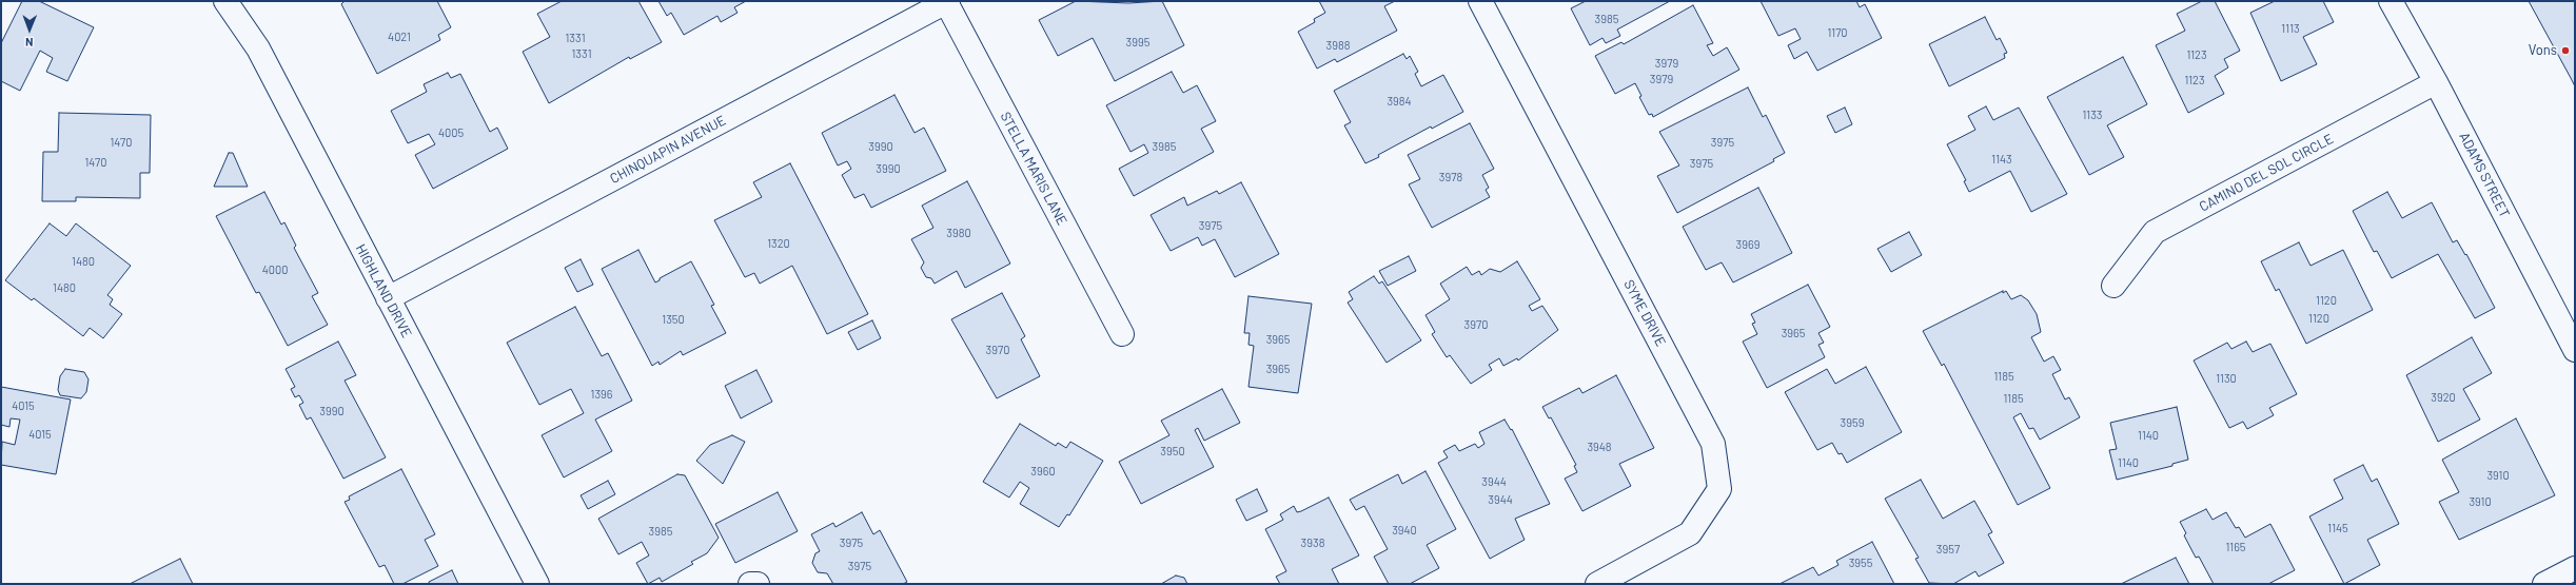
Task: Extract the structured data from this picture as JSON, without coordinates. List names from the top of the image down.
{
  "streets": {
    "street": [
      "CHINQUAPIN AVENUE",
      "STELLA MARIS LANE",
      "CAMINO DEL SOL CIRCLE",
      "ADAMS STREET",
      "HIGHLAND DRIVE",
      "SYME DRIVE"
    ]
  },
  "crossings": [
    ["CHINQUAPIN AVENUE", "STELLA MARIS LANE"],
    ["CHINQUAPIN AVENUE", "HIGHLAND DRIVE"],
    ["CAMINO DEL SOL CIRCLE", "ADAMS STREET"]
  ],
  "places": ["Vons"],
  "house_numbers": [
    "3985",
    "1113",
    "1170",
    "4021",
    "1331",
    "3995",
    "3988",
    "1331",
    "1123",
    "3979",
    "3979",
    "1123",
    "3984",
    "1133",
    "4005",
    "1470",
    "3975",
    "3990",
    "3985",
    "1143",
    "1470",
    "3975",
    "3990",
    "3978",
    "3975",
    "3980",
    "1320",
    "3969",
    "1480",
    "4000",
    "1480",
    "1120",
    "1120",
    "1350",
    "3970",
    "3965",
    "3965",
    "3970",
    "3965",
    "1185",
    "1130",
    "1396",
    "3920",
    "1185",
    "4015",
    "3990",
    "3959",
    "4015",
    "1140",
    "3948",
    "3950",
    "1140",
    "3960",
    "3910",
    "3944",
    "3944",
    "3910",
    "1145",
    "3940",
    "3985",
    "3975",
    "3938",
    "1165",
    "3957",
    "3955",
    "3975"
  ],
  "north": "bottom"
}
